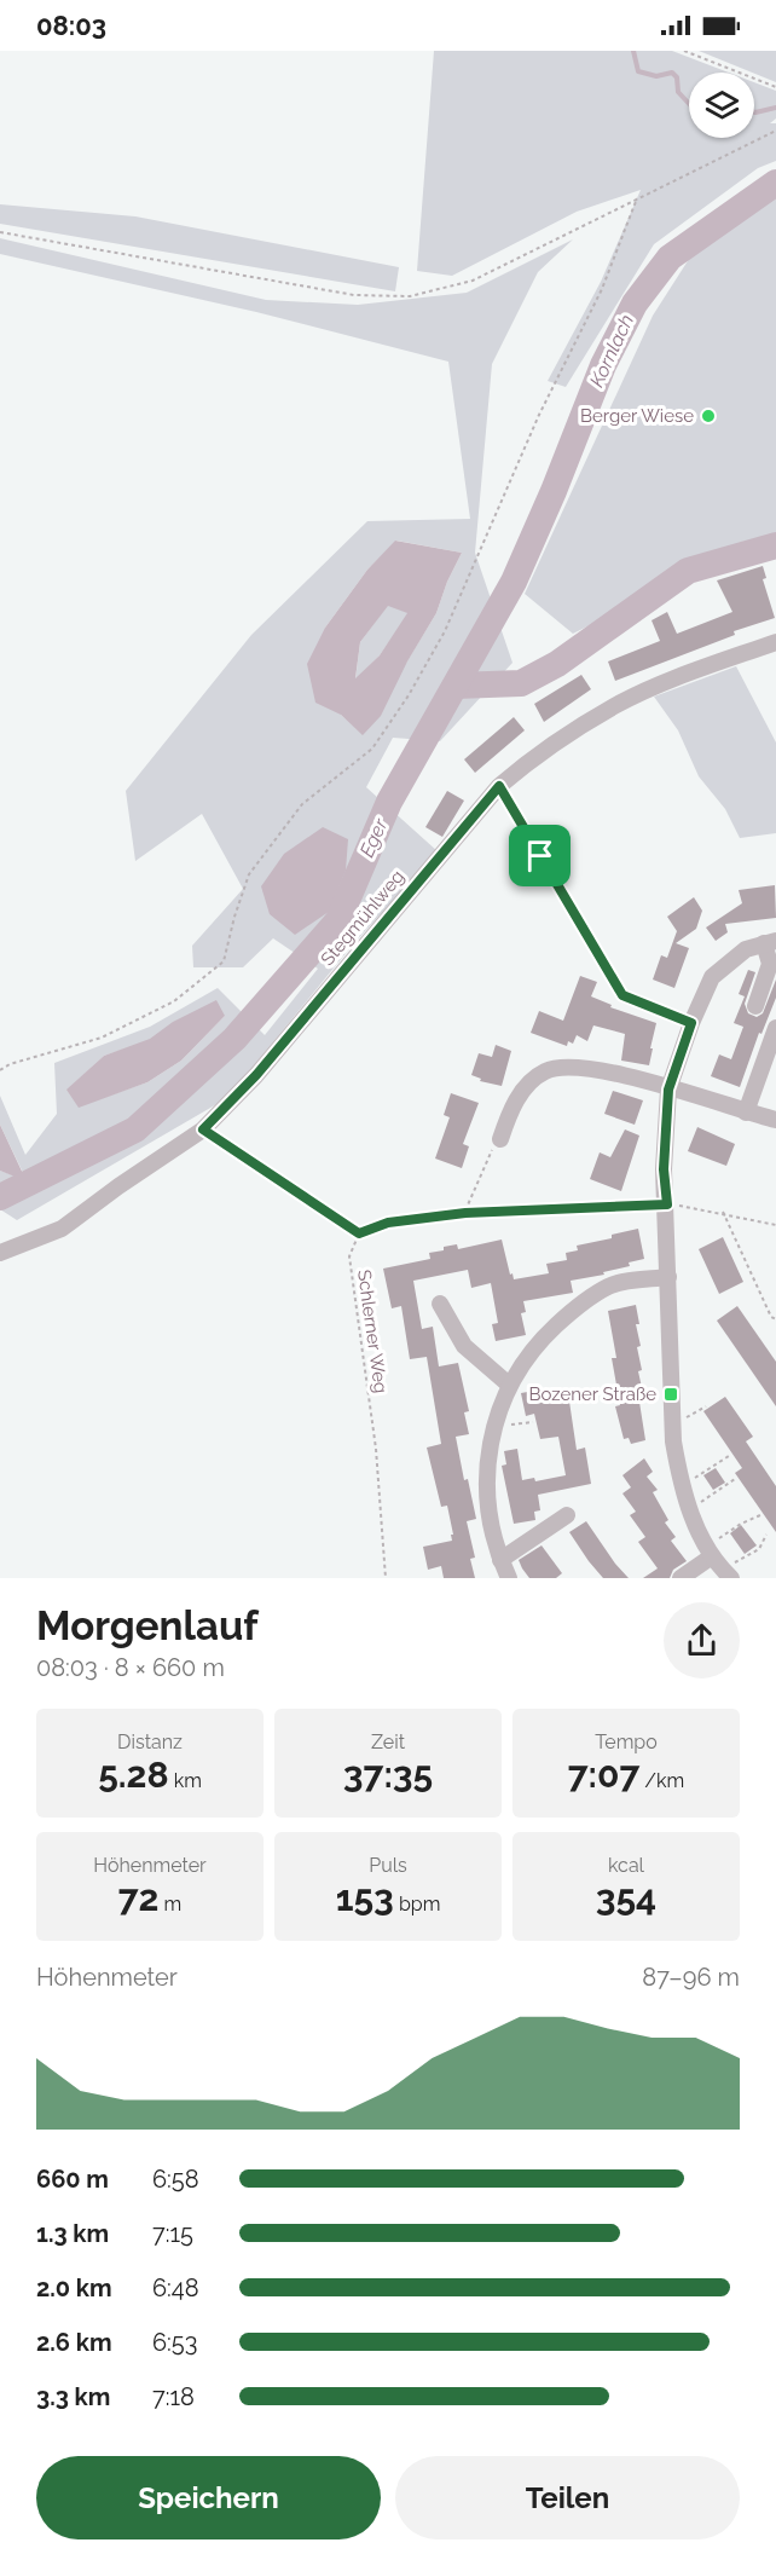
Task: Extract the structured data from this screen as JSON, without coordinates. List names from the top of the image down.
{
  "streets": {
    "street": ["Stegmühlweg"],
    "path": ["Schlerner Weg"]
  },
  "water": ["Kornlach", "Eger"],
  "places": {
    "other": ["Berger Wiese"],
    "transit": ["Bozener Straße"]
  },
  "page": {
    "status": "08:03",
    "heading": ["Morgenlauf", "08:03 · 8 × 660 m"],
    "stats": [
      ["Distanz", "5.28 km"],
      ["Zeit", "37:35"],
      ["Tempo", "7:07 /km"],
      ["Höhenmeter", "72 m"],
      ["Puls", "153 bpm"],
      ["kcal", "354"]
    ],
    "chart": ["Höhenmeter", "87–96 m"],
    "list": [
      {
        "name": "660 m",
        "note": "6:58"
      },
      {
        "name": "1.3 km",
        "note": "7:15"
      },
      {
        "name": "2.0 km",
        "note": "6:48"
      },
      {
        "name": "2.6 km",
        "note": "6:53"
      },
      {
        "name": "3.3 km",
        "note": "7:18"
      }
    ],
    "buttons": ["Speichern", "Teilen"]
  }
}
